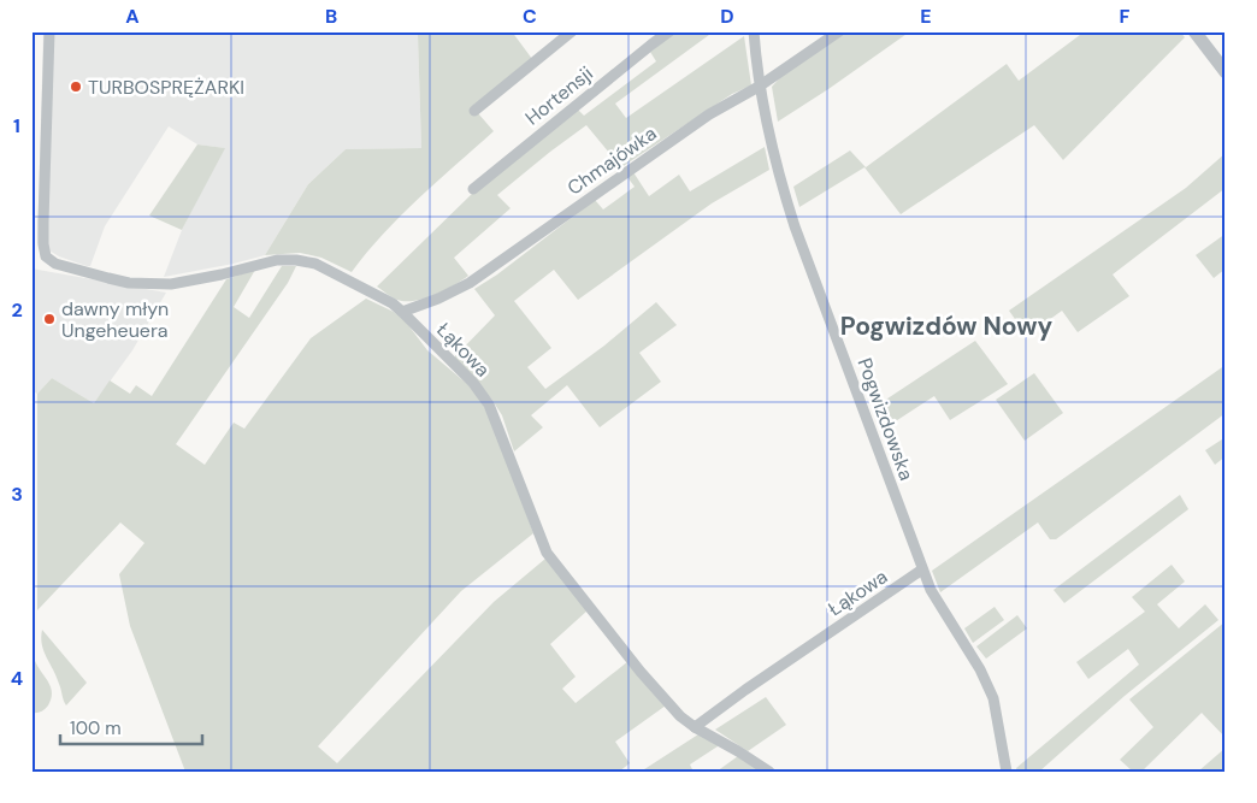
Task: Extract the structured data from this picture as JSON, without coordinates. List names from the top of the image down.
{
  "streets": {
    "street": [
      "Hortensji",
      "Chmajówka",
      "Łąkowa",
      "Pogwizdowska"
    ]
  },
  "crossings": [
    ["Chmajówka", "Łąkowa"],
    ["Chmajówka", "Pogwizdowska"],
    ["Łąkowa", "Pogwizdowska"]
  ],
  "districts": ["Pogwizdów Nowy"],
  "places": ["TURBOSPRĘŻARKI", "dawny młyn Ungeheuera"],
  "scale_bar": "100 m",
  "grid": {
    "columns": [
      "A",
      "B",
      "C",
      "D",
      "E",
      "F"
    ],
    "rows": [
      "1",
      "2",
      "3",
      "4"
    ]
  }
}
